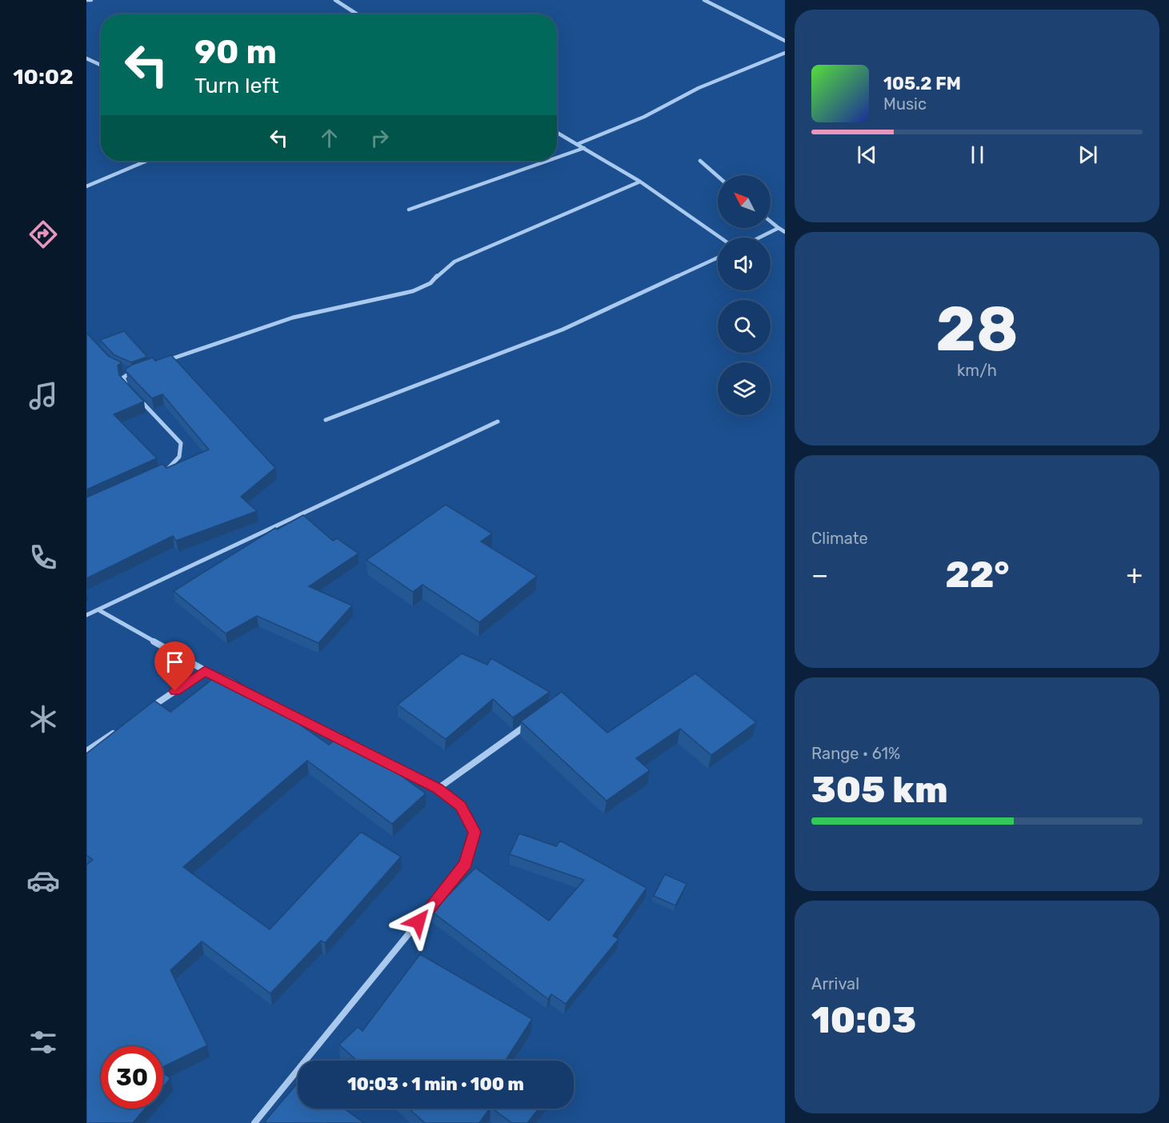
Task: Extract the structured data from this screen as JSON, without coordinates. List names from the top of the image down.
{
  "north": "top left",
  "page": {
    "tabs": "10:02",
    "turn": ["90 m", "Turn left"],
    "song": ["105.2 FM", "Music"],
    "tile": [
      ["28", "km/h"],
      "Climate",
      ["Range · 61%", "305 km"],
      ["Arrival", "10:03"]
    ],
    "heat": ["−", "22°", "+"],
    "limit": "30",
    "trip": "10:03 · 1 min · 100 m"
  }
}
